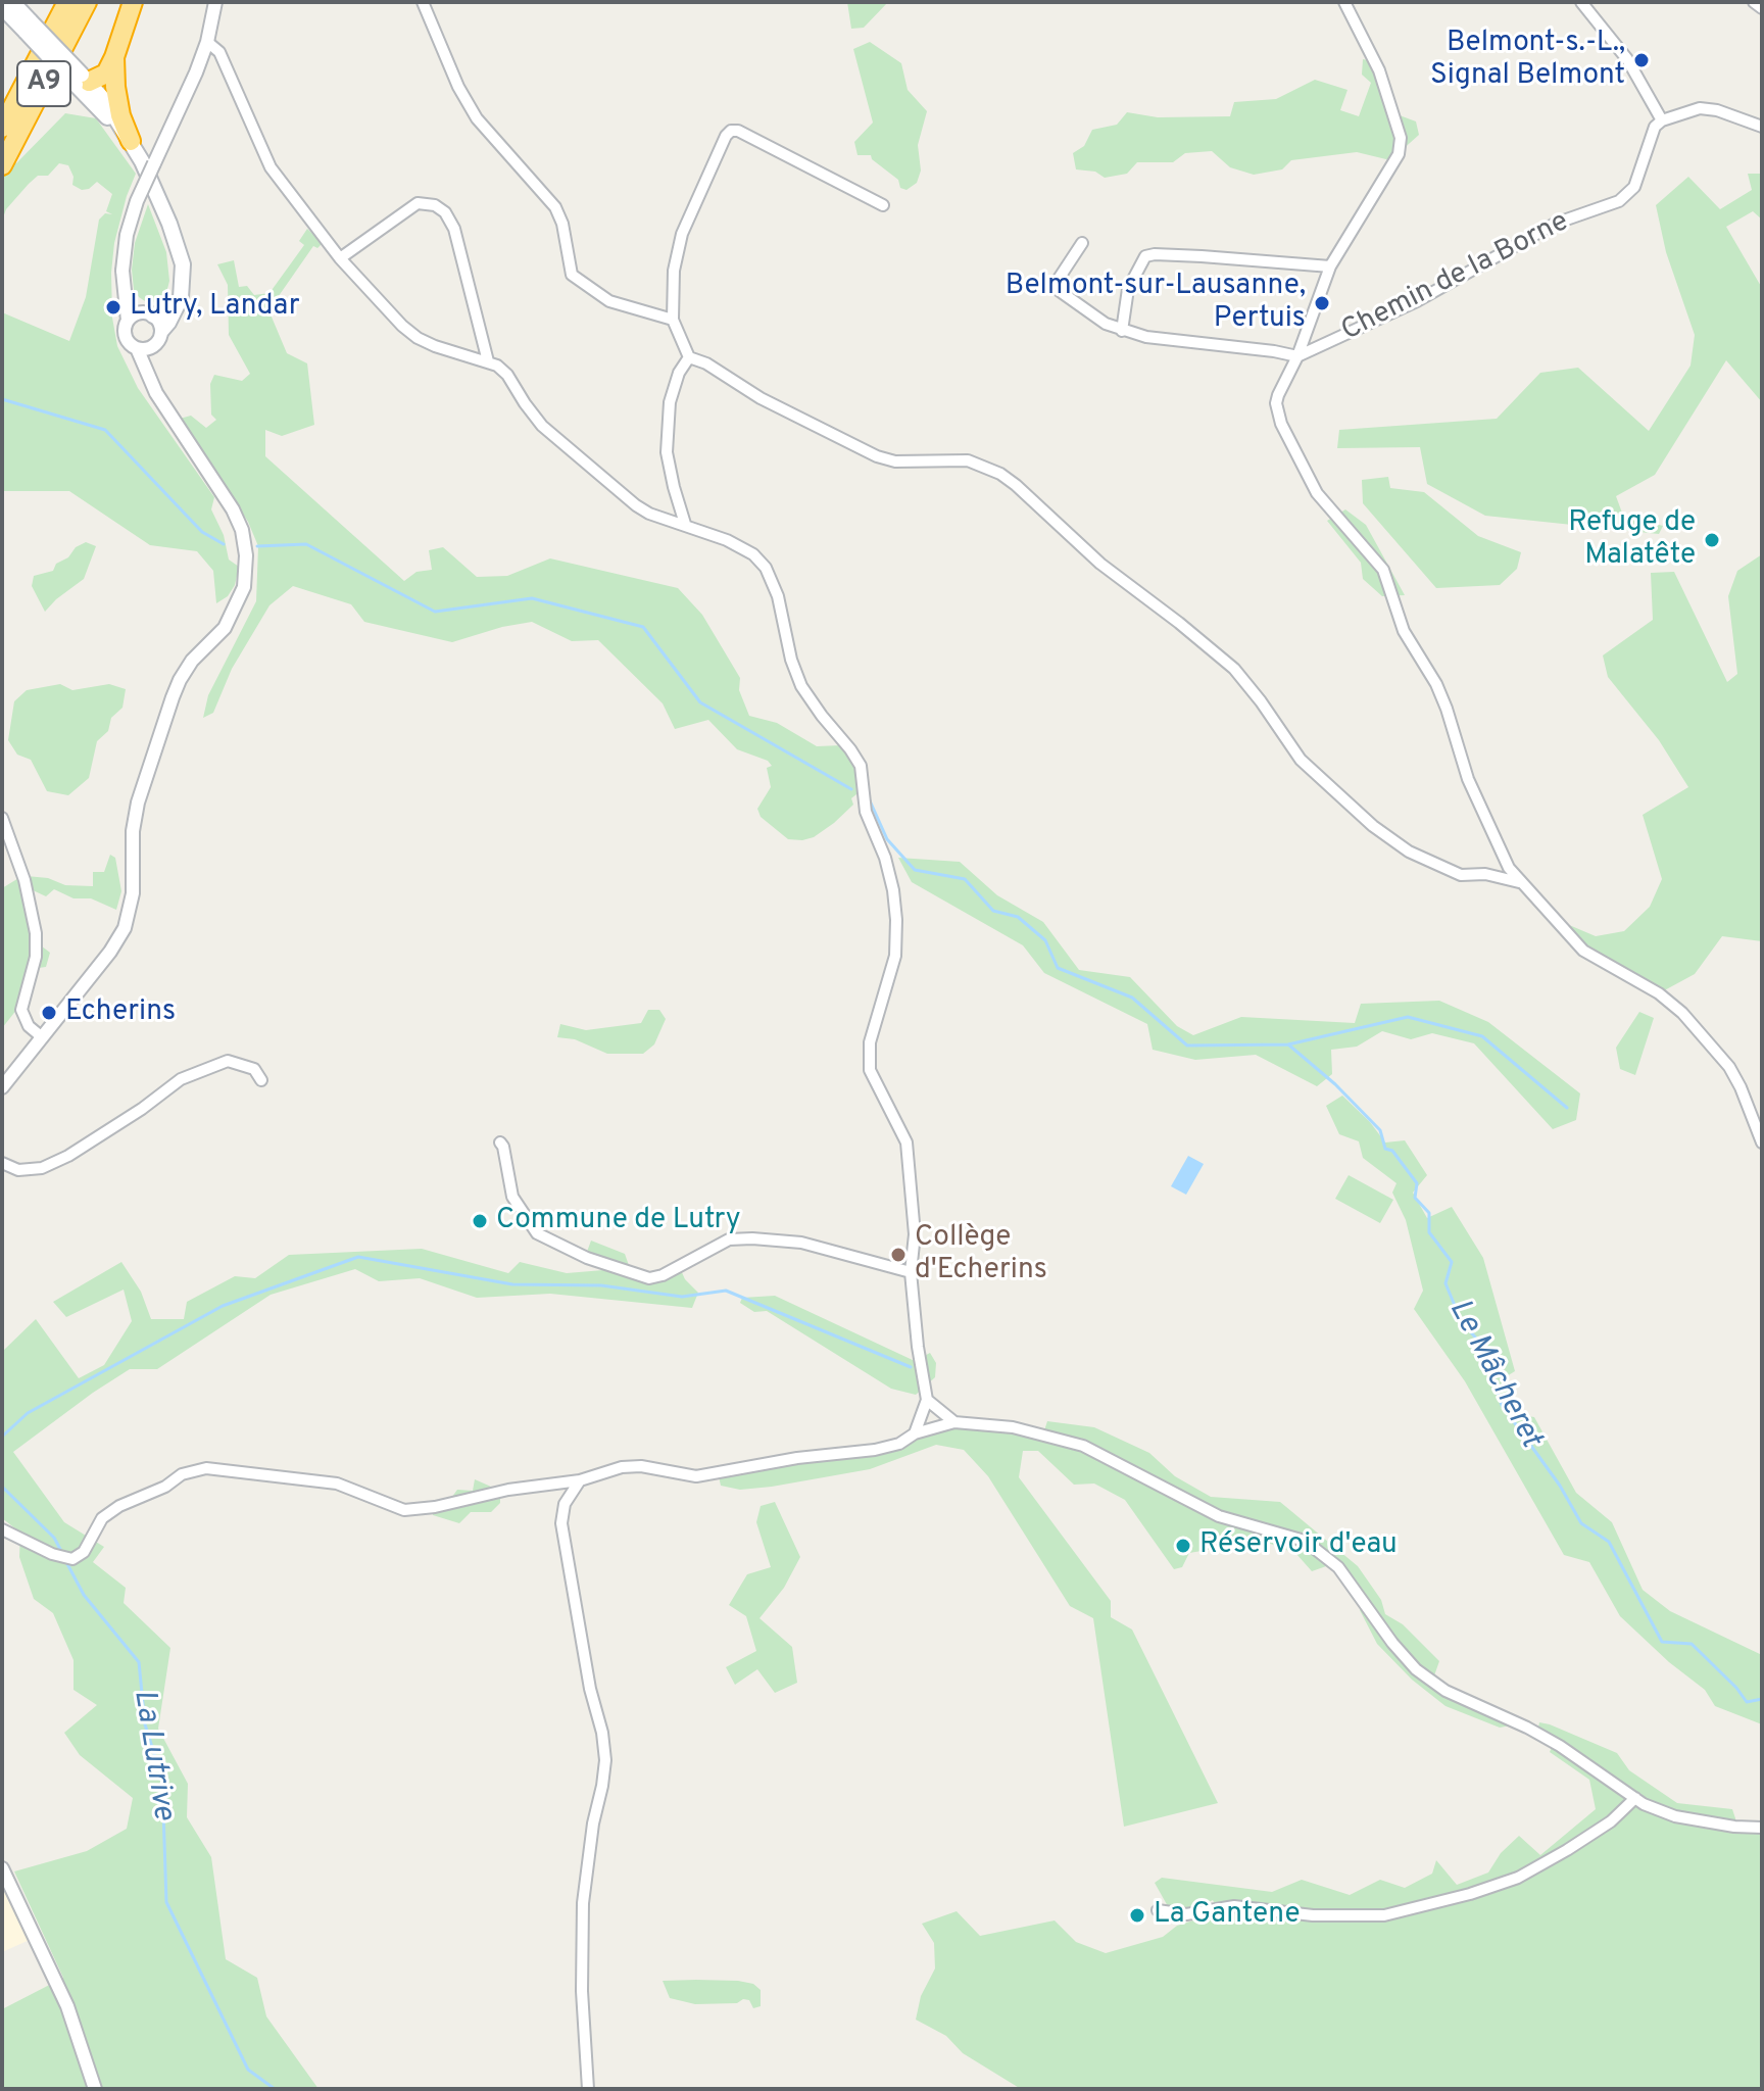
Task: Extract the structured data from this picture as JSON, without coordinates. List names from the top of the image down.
{
  "streets": {
    "highway": ["A9"],
    "street": ["Chemin de la Borne"]
  },
  "water": ["Le Mâcheret", "La Lutrive"],
  "places": [
    "Belmont-s.-L., Signal Belmont",
    "Belmont-sur-Lausanne, Pertuis",
    "Lutry, Landar",
    "Refuge de Malatête",
    "Echerins",
    "Commune de Lutry",
    "Collège d'Echerins",
    "Réservoir d'eau",
    "La Gantene"
  ]
}
